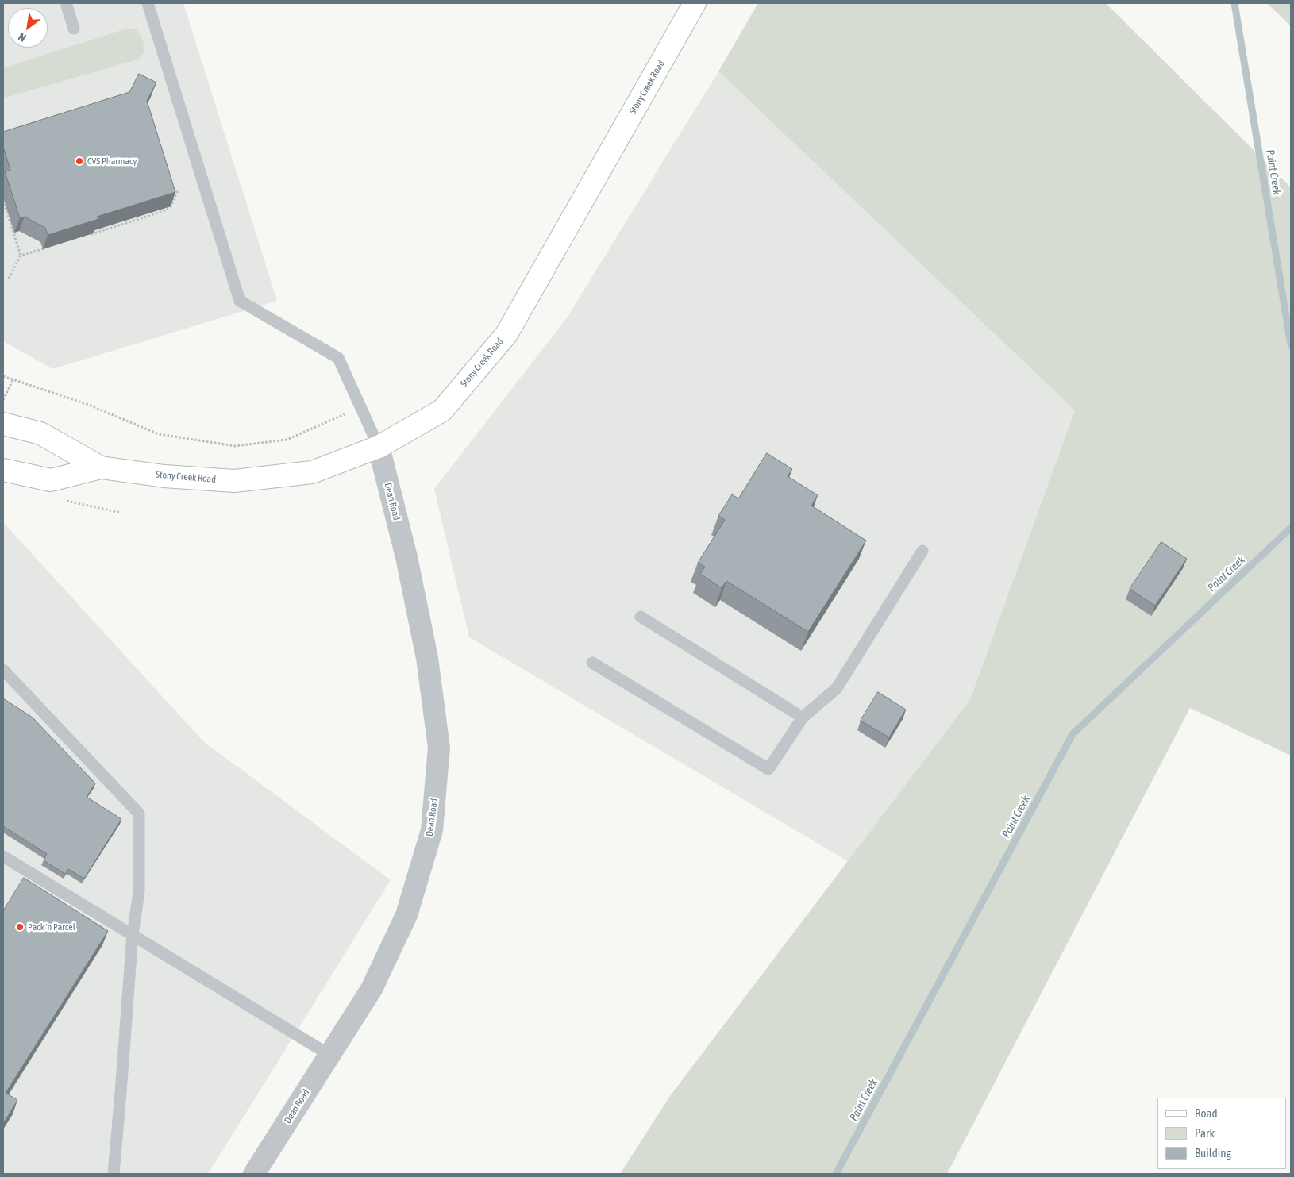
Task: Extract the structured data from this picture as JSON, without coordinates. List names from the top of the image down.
{
  "streets": {
    "main road": ["Stony Creek Road"],
    "street": ["Dean Road"]
  },
  "crossings": [
    ["Stony Creek Road", "Dean Road"]
  ],
  "water": ["Paint Creek"],
  "places": ["CVS Pharmacy", "Pack 'n Parcel"],
  "legend": ["Road", "Park", "Building"],
  "north": "bottom left"
}
